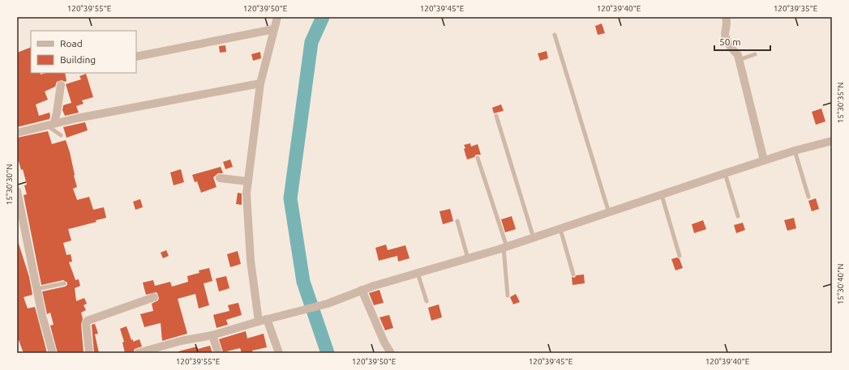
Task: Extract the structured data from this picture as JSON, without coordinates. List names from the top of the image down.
{
  "legend": ["Road", "Building"],
  "scale_bar": "50 m",
  "coordinates": [
    "120°39'55\"E",
    "120°39'50\"E",
    "120°39'45\"E",
    "120°39'40\"E",
    "120°39'35\"E",
    "15°30'35\"N",
    "15°30'30\"N",
    "15°30'40\"N"
  ]
}
